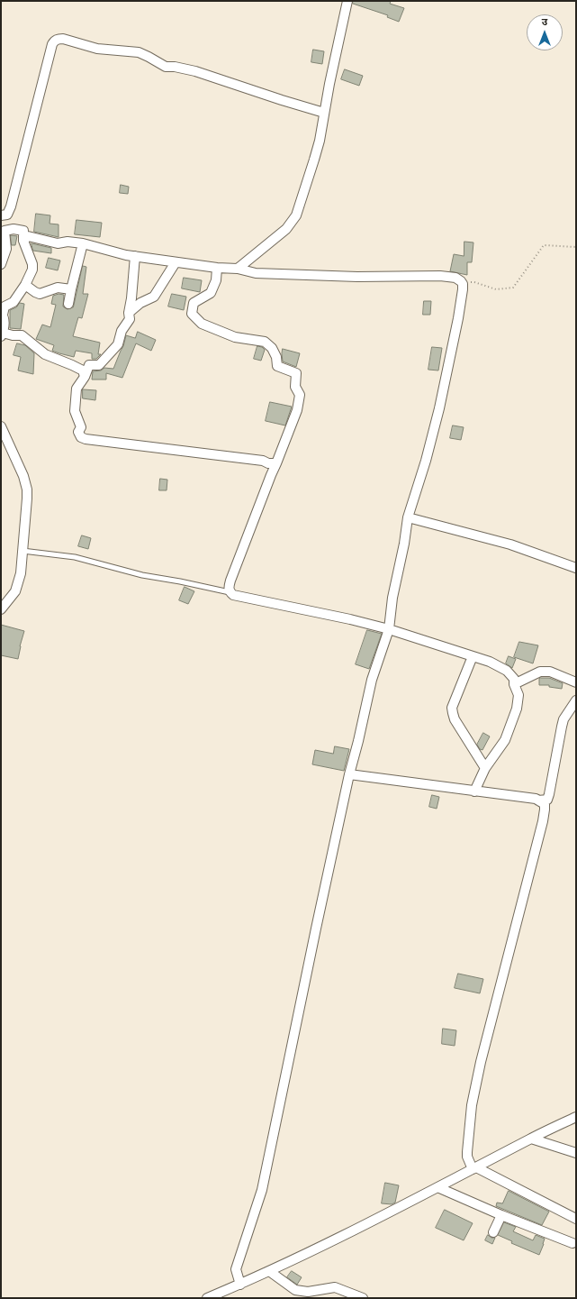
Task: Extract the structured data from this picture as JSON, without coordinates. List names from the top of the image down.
{
  "north": "top"
}
